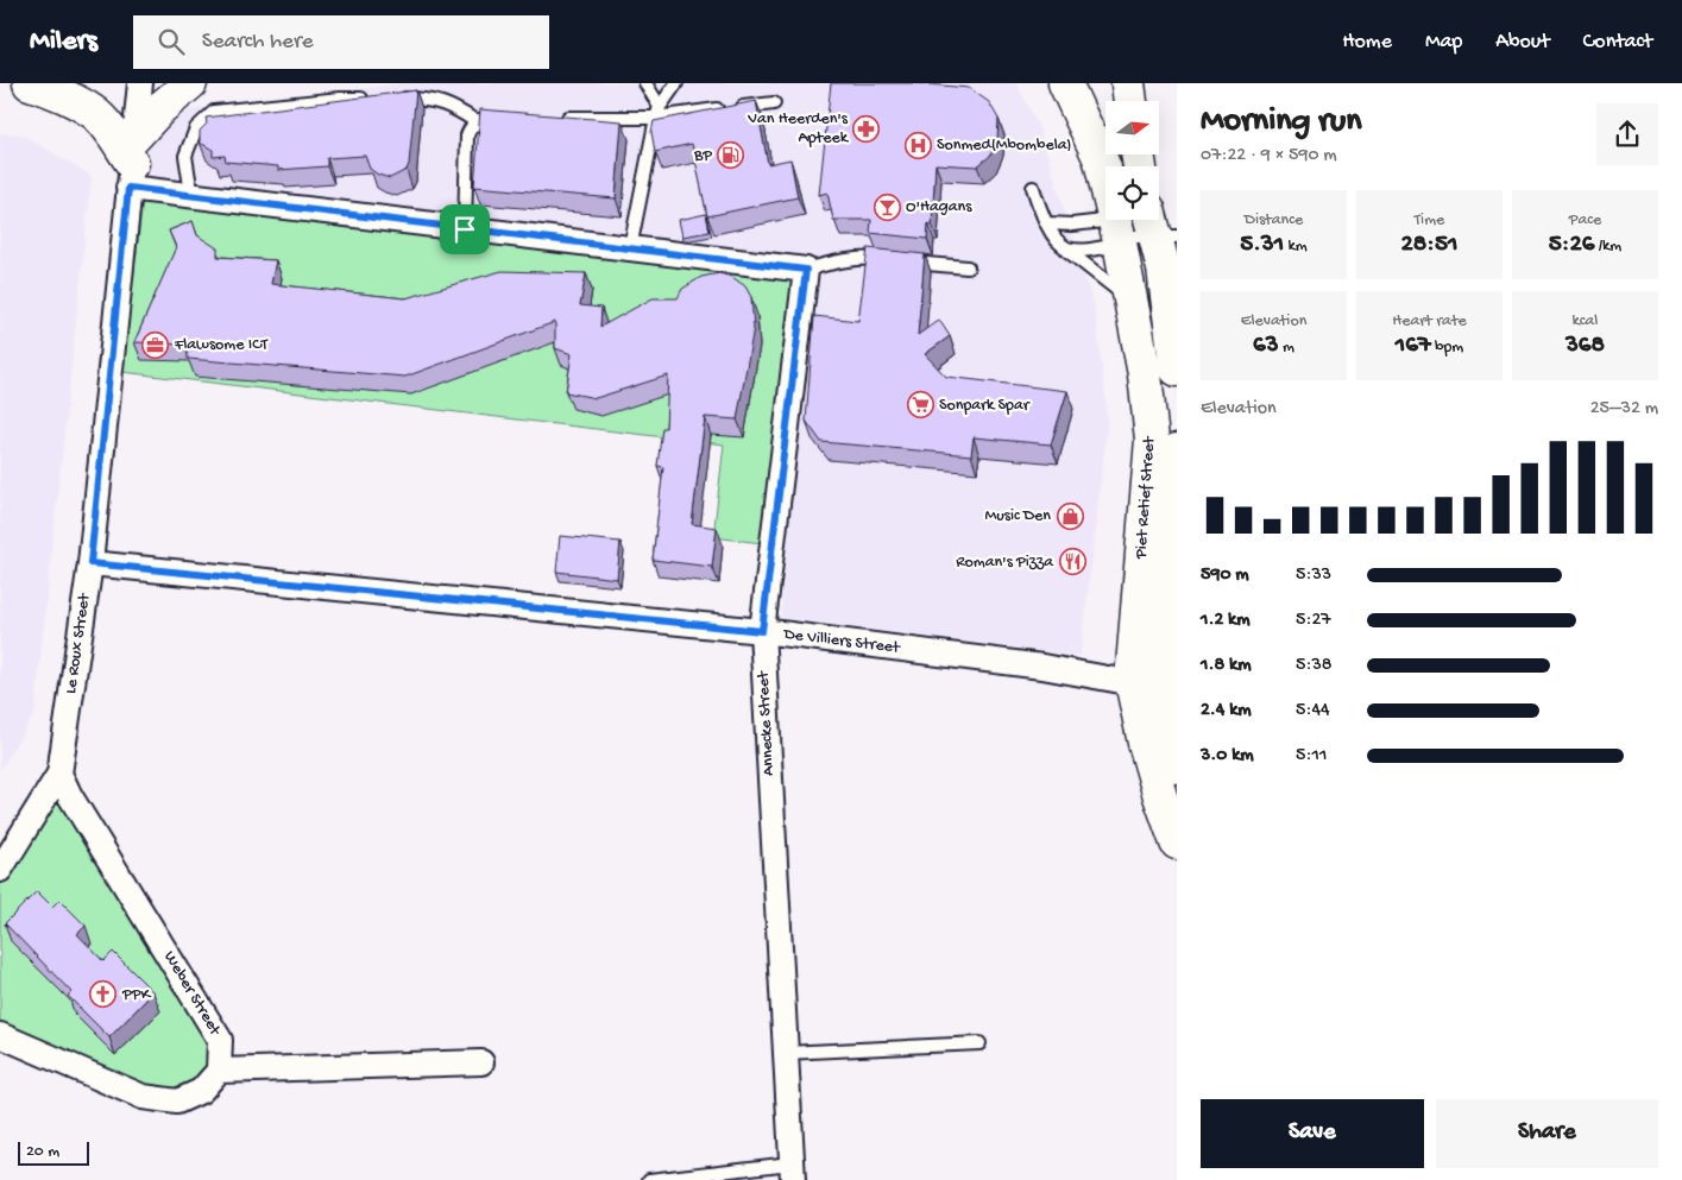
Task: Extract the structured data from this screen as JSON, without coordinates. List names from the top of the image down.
{
  "streets": {
    "street": [
      "Piet Retief Street",
      "De Villiers Street",
      "Le Roux Street",
      "Annecke Street",
      "Weber Street"
    ]
  },
  "crossings": [
    ["Piet Retief Street", "De Villiers Street"],
    ["De Villiers Street", "Le Roux Street"],
    ["De Villiers Street", "Annecke Street"],
    ["Le Roux Street", "Weber Street"]
  ],
  "places": {
    "pharmacy": ["Van Heerden's Apteek"],
    "hospital": ["Sonmed(Mbombela)"],
    "fuel station": ["BP"],
    "bar": ["O'Hagans"],
    "office": ["Flawsome ICT"],
    "supermarket": ["Sonpark Spar"],
    "shop": ["Music Den"],
    "restaurant": ["Roman's Pizza"],
    "church": ["PPK"]
  },
  "scale_bar": "20 m",
  "north": "right",
  "page": {
    "header": "Milers",
    "search": "Search here",
    "nav": [
      "Home",
      "Map",
      "About",
      "Contact"
    ],
    "heading": ["Morning run", "07:22 · 9 × 590 m"],
    "stats": [
      ["Distance", "5.31 km"],
      ["Time", "28:51"],
      ["Pace", "5:26 /km"],
      ["Elevation", "63 m"],
      ["Heart rate", "167 bpm"],
      ["kcal", "368"]
    ],
    "chart": ["Elevation", "25–32 m"],
    "list": [
      {
        "name": "590 m",
        "note": "5:33"
      },
      {
        "name": "1.2 km",
        "note": "5:27"
      },
      {
        "name": "1.8 km",
        "note": "5:38"
      },
      {
        "name": "2.4 km",
        "note": "5:44"
      },
      {
        "name": "3.0 km",
        "note": "5:11"
      }
    ],
    "buttons": ["Save", "Share"],
    "scale": "20 m"
  }
}
